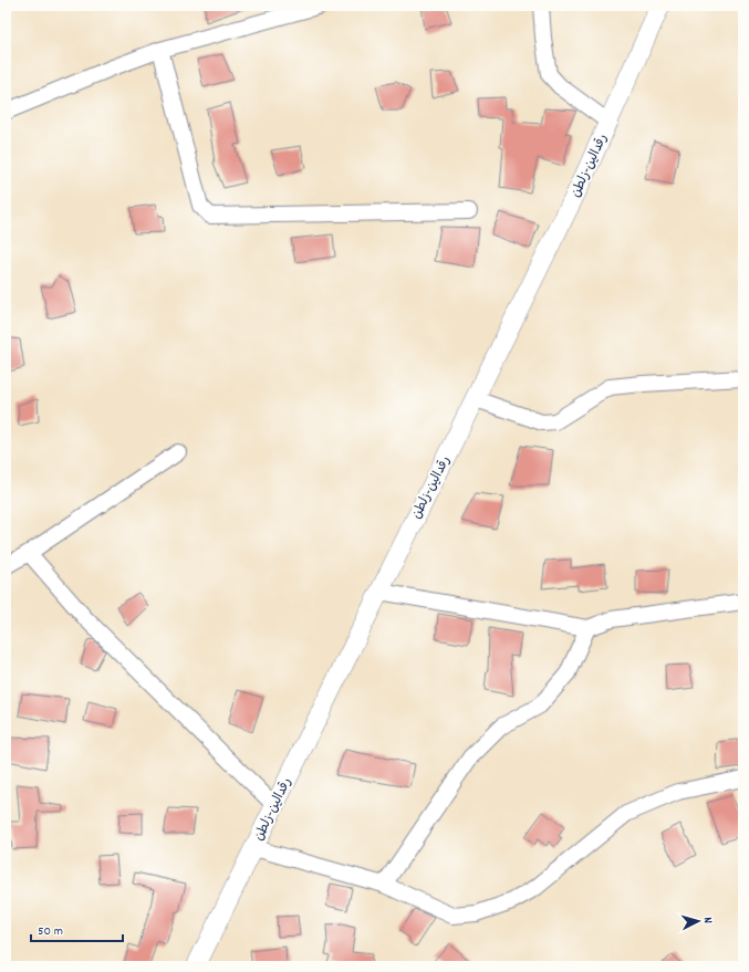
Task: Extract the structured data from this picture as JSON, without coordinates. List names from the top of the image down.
{
  "streets": {
    "main road": ["رقدالين-زلطن"]
  },
  "scale_bar": "50 m",
  "north": "right"
}
